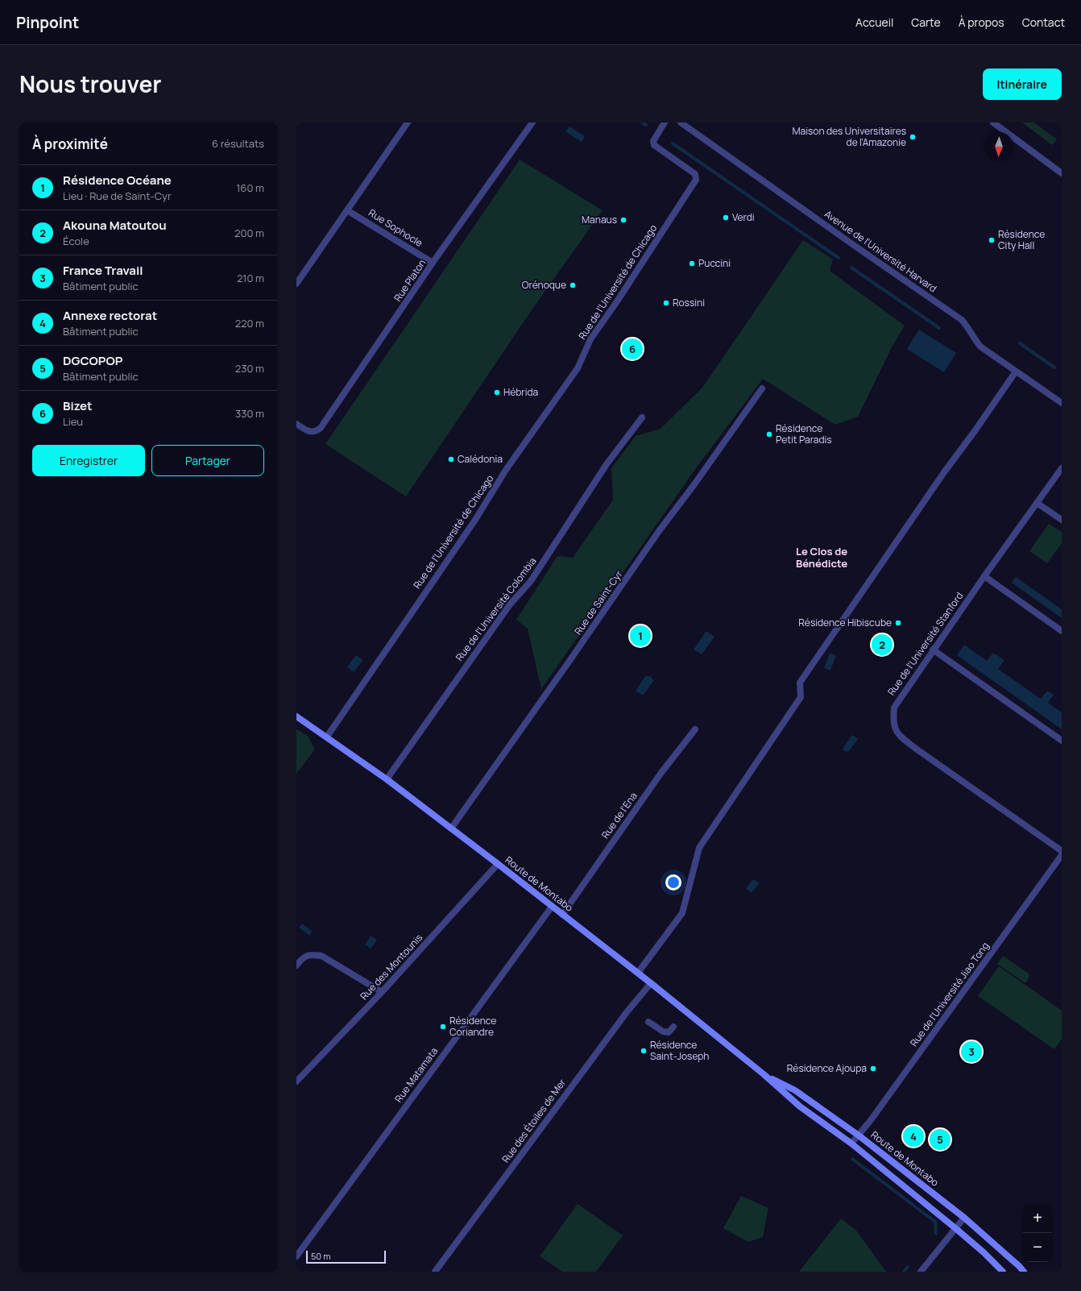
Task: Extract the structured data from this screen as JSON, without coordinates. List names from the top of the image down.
{
  "streets": {
    "main road": ["Route de Montabo"],
    "street": [
      "Rue Sophocle",
      "Avenue de l'Université Harvard",
      "Rue Platon",
      "Rue de l’Université de Chicago",
      "Rue de Saint-Cyr",
      "Rue de l'Université Colombia",
      "Rue de l'Université Stanford",
      "Rue de l'Ena",
      "Rue des Montounis",
      "Rue de l'Université Jiao Tong",
      "Rue Matamata",
      "Rue des Étoiles de Mer"
    ]
  },
  "crossings": [
    ["Rue Sophocle", "Rue Platon"],
    ["Rue de l’Université de Chicago", "Route de Montabo"],
    ["Rue de Saint-Cyr", "Route de Montabo"],
    ["Rue de l'Université Colombia", "Route de Montabo"],
    ["Rue de l'Ena", "Route de Montabo"],
    ["Route de Montabo", "Rue des Montounis"],
    ["Route de Montabo", "Rue de l'Université Jiao Tong"],
    ["Route de Montabo", "Rue Matamata"],
    ["Route de Montabo", "Rue des Étoiles de Mer"]
  ],
  "districts": ["Le Clos de Bénédicte"],
  "places": [
    "Maison des Universitaires de l'Amazonie",
    "Verdi",
    "Manaus",
    "Résidence City Hall",
    "Puccini",
    "Orénoque",
    "Rossini",
    "Hébrida",
    "Résidence Petit Paradis",
    "Calédonia",
    "Résidence Hibiscube",
    "Résidence Coriandre",
    "Résidence Saint-Joseph",
    "Résidence Ajoupa"
  ],
  "scale_bar": "50 m",
  "north": "bottom",
  "page": {
    "header": "Pinpoint",
    "nav": [
      "Accueil",
      "Carte",
      "À propos",
      "Contact"
    ],
    "title": "Nous trouver",
    "buttons": [
      "Itinéraire",
      ["Enregistrer", "Partager"]
    ],
    "heading": ["À proximité", "6 résultats"],
    "list": [
      {
        "mark": "1",
        "name": "Résidence Océane",
        "note": "Lieu · Rue de Saint-Cyr",
        "value": "160 m"
      },
      {
        "mark": "2",
        "name": "Akouna Matoutou",
        "note": "École",
        "value": "200 m"
      },
      {
        "mark": "3",
        "name": "France Travail",
        "note": "Bâtiment public",
        "value": "210 m"
      },
      {
        "mark": "4",
        "name": "Annexe rectorat",
        "note": "Bâtiment public",
        "value": "220 m"
      },
      {
        "mark": "5",
        "name": "DGCOPOP",
        "note": "Bâtiment public",
        "value": "230 m"
      },
      {
        "mark": "6",
        "name": "Bizet",
        "note": "Lieu",
        "value": "330 m"
      }
    ],
    "pins": [
      "6",
      "1",
      "2",
      "3",
      "4",
      "5"
    ],
    "map_buttons": ["+", "−"],
    "scale": "50 m"
  }
}
